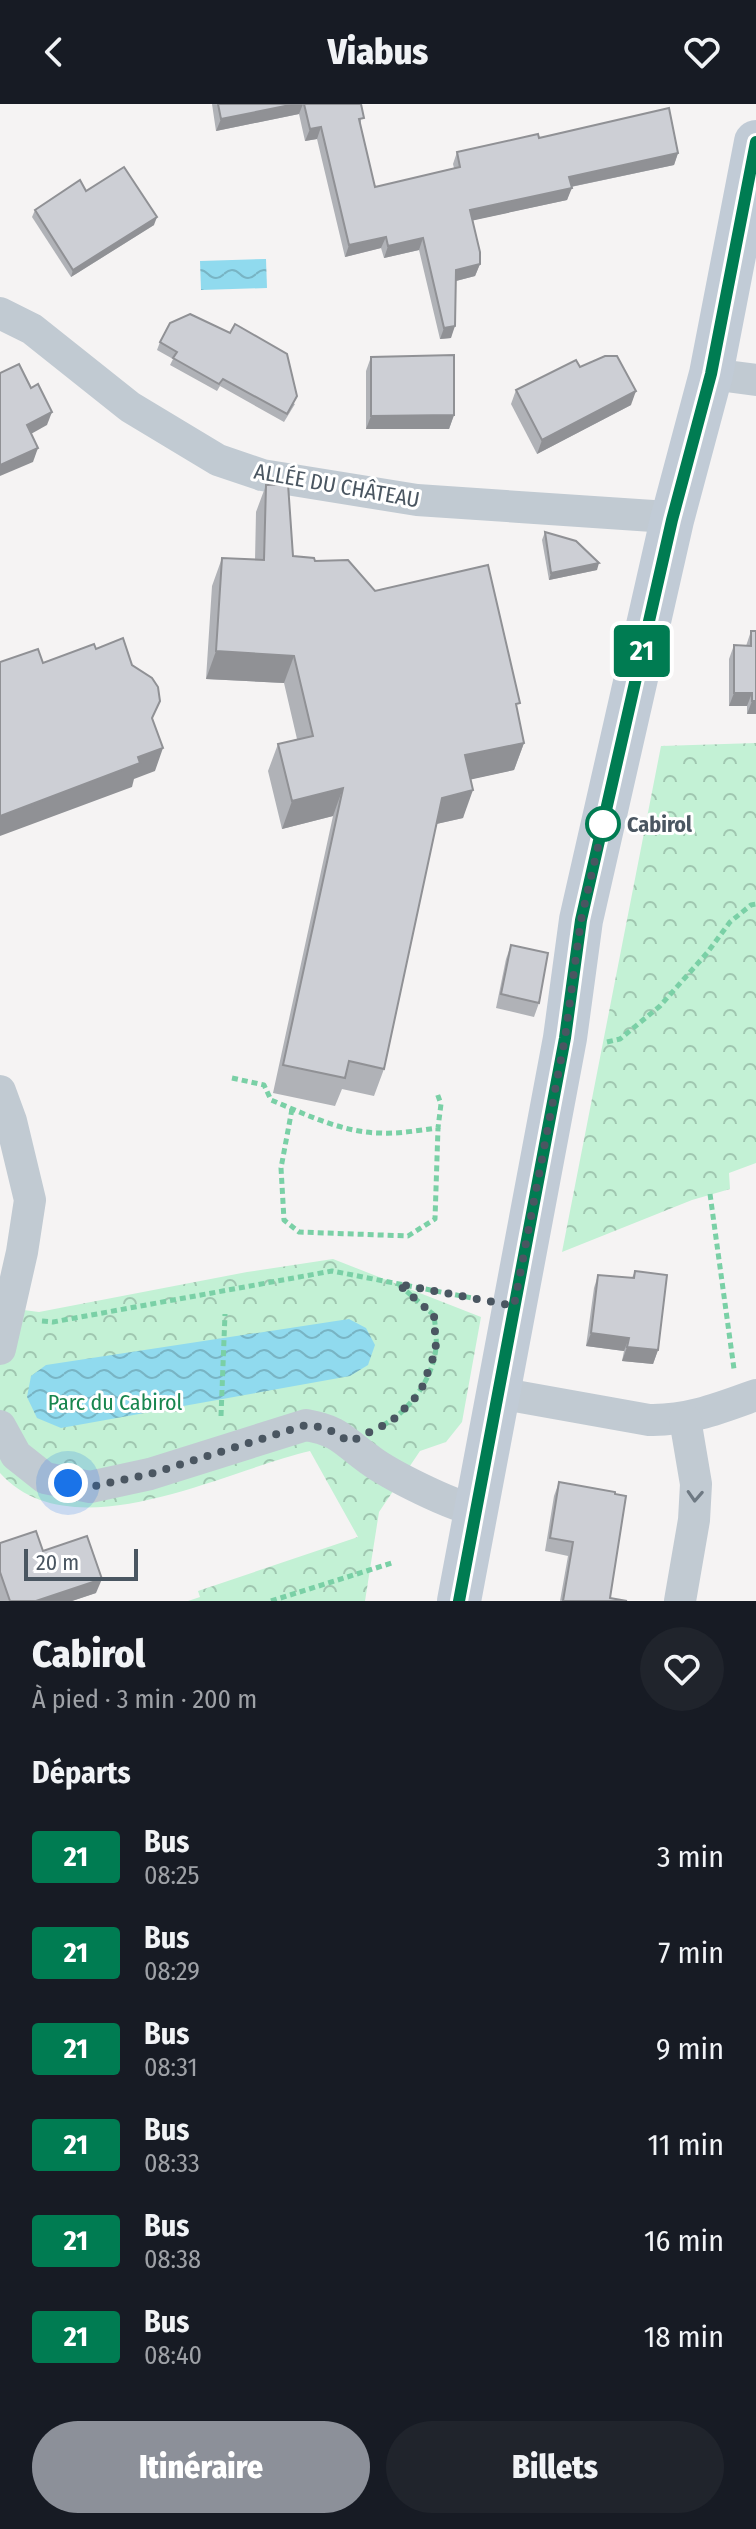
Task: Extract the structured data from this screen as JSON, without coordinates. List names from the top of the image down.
{
  "streets": {
    "street": ["ALLÉE DU CHÂTEAU"]
  },
  "parks": ["Parc du Cabirol"],
  "places": ["Cabirol"],
  "lines": ["bus line 21"],
  "scale_bar": "20 m",
  "page": {
    "header": "Viabus",
    "on_map": "21",
    "scale": "20 m",
    "heading": [
      ["Cabirol", "À pied · 3 min · 200 m"],
      "Départs"
    ],
    "list": [
      {
        "mark": "21",
        "name": "Bus",
        "note": "08:25",
        "value": "3 min"
      },
      {
        "mark": "21",
        "name": "Bus",
        "note": "08:29",
        "value": "7 min"
      },
      {
        "mark": "21",
        "name": "Bus",
        "note": "08:31",
        "value": "9 min"
      },
      {
        "mark": "21",
        "name": "Bus",
        "note": "08:33",
        "value": "11 min"
      },
      {
        "mark": "21",
        "name": "Bus",
        "note": "08:38",
        "value": "16 min"
      },
      {
        "mark": "21",
        "name": "Bus",
        "note": "08:40",
        "value": "18 min"
      }
    ],
    "buttons": ["Itinéraire", "Billets"]
  }
}
